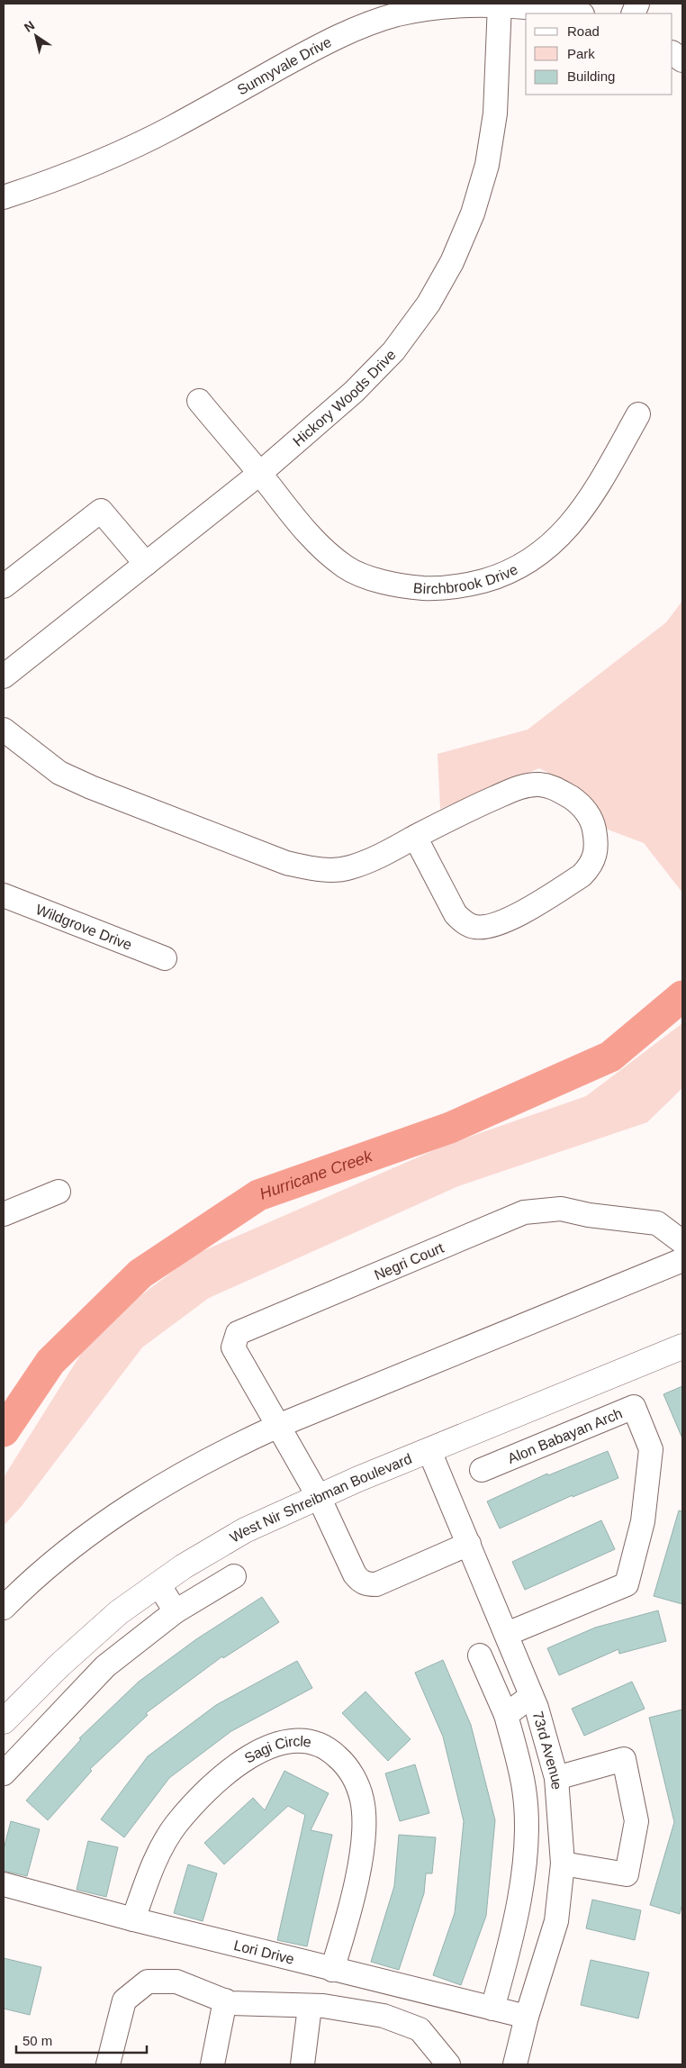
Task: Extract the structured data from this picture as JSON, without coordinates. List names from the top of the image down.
{
  "streets": {
    "main road": ["West Nir Shreibman Boulevard"],
    "street": [
      "Sunnyvale Drive",
      "Hickory Woods Drive",
      "Birchbrook Drive",
      "Wildgrove Drive",
      "Negri Court",
      "Alon Babayan Arch",
      "73rd Avenue",
      "Sagi Circle",
      "Lori Drive"
    ]
  },
  "crossings": [
    ["Sunnyvale Drive", "Hickory Woods Drive"],
    ["Hickory Woods Drive", "Birchbrook Drive"],
    ["Negri Court", "West Nir Shreibman Boulevard"],
    ["Negri Court", "73rd Avenue"],
    ["Alon Babayan Arch", "73rd Avenue"],
    ["West Nir Shreibman Boulevard", "73rd Avenue"],
    ["73rd Avenue", "Lori Drive"],
    ["Sagi Circle", "Lori Drive"]
  ],
  "water": ["Hurricane Creek"],
  "legend": ["Road", "Park", "Building"],
  "scale_bar": "50 m",
  "north": "top left"
}
